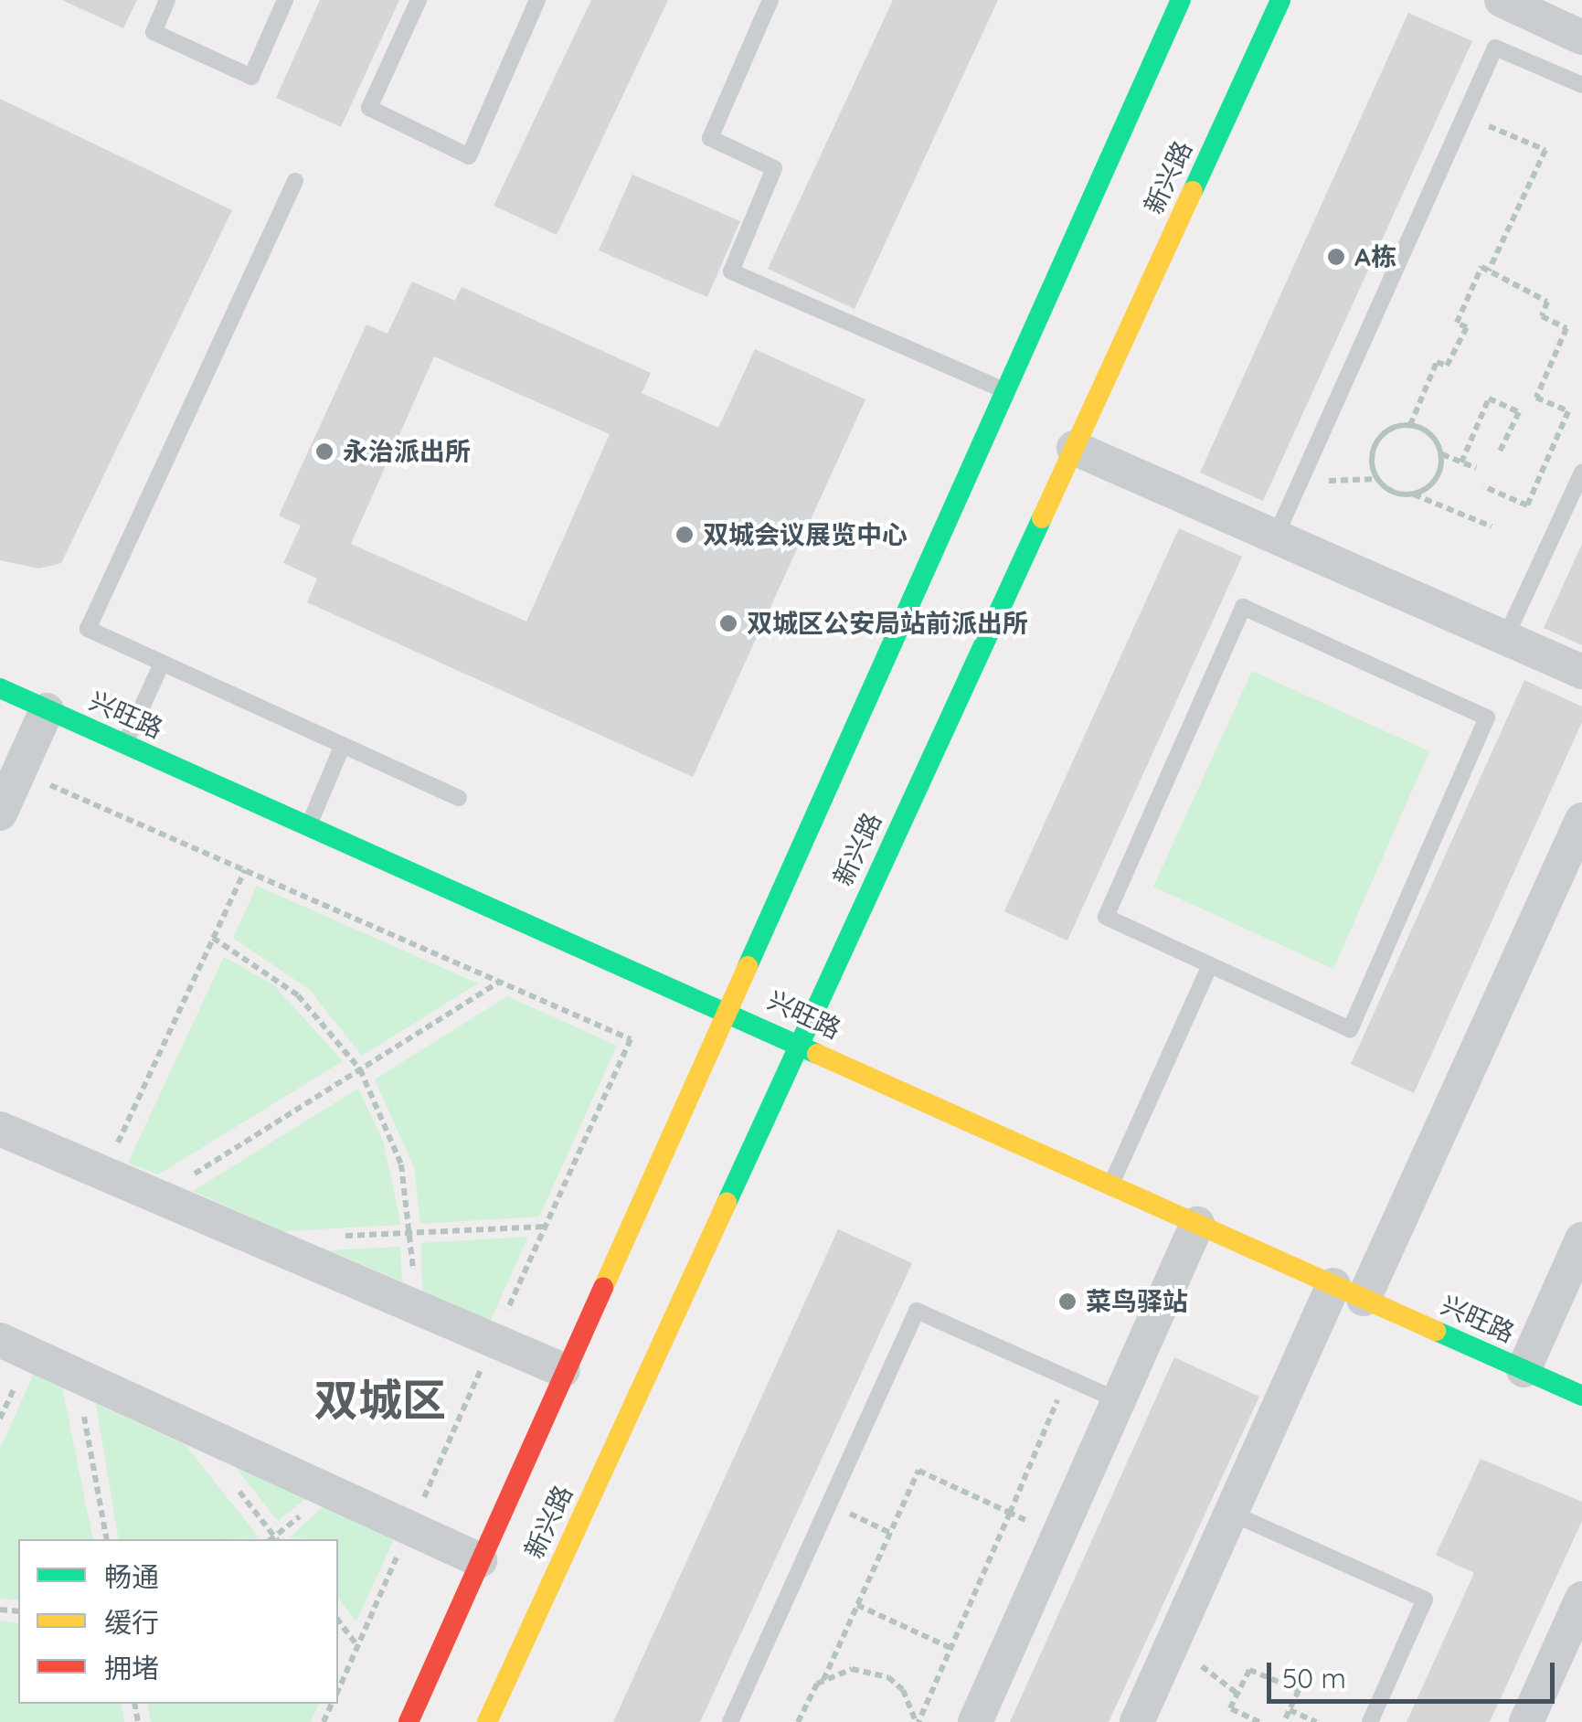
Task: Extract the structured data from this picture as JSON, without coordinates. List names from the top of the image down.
{
  "streets": {
    "main road": ["新兴路", "兴旺路"]
  },
  "crossings": [
    ["新兴路", "兴旺路"]
  ],
  "districts": ["双城区"],
  "places": [
    "A栋",
    "永治派出所",
    "双城会议展览中心",
    "双城区公安局站前派出所",
    "菜鸟驿站"
  ],
  "legend": ["畅通", "缓行", "拥堵"],
  "scale_bar": "50 m"
}
